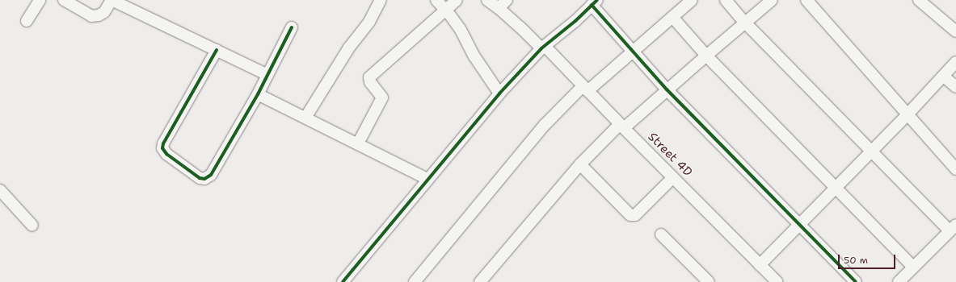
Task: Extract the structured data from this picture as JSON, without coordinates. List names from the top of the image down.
{
  "streets": {
    "street": ["Street 4D"]
  },
  "scale_bar": "50 m"
}
